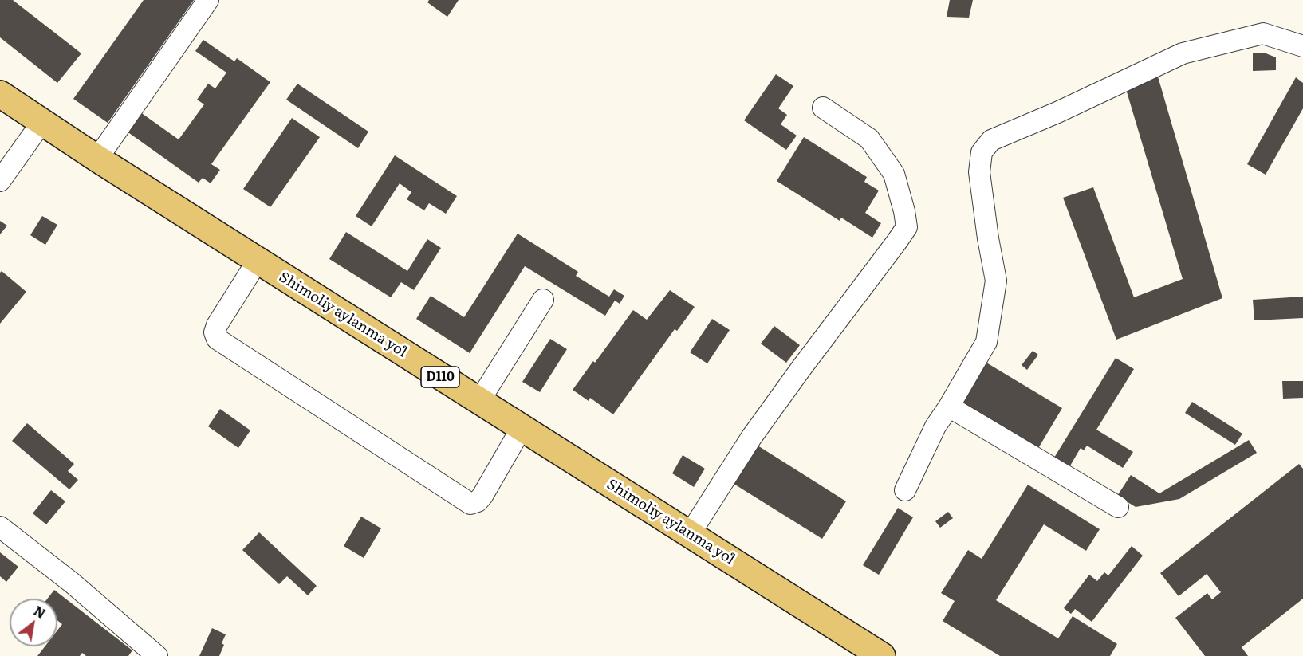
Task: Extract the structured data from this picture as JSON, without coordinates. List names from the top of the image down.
{
  "streets": {
    "main road": ["Shimoliy aylanma yoʻl", "D110"]
  },
  "north": "top right"
}
